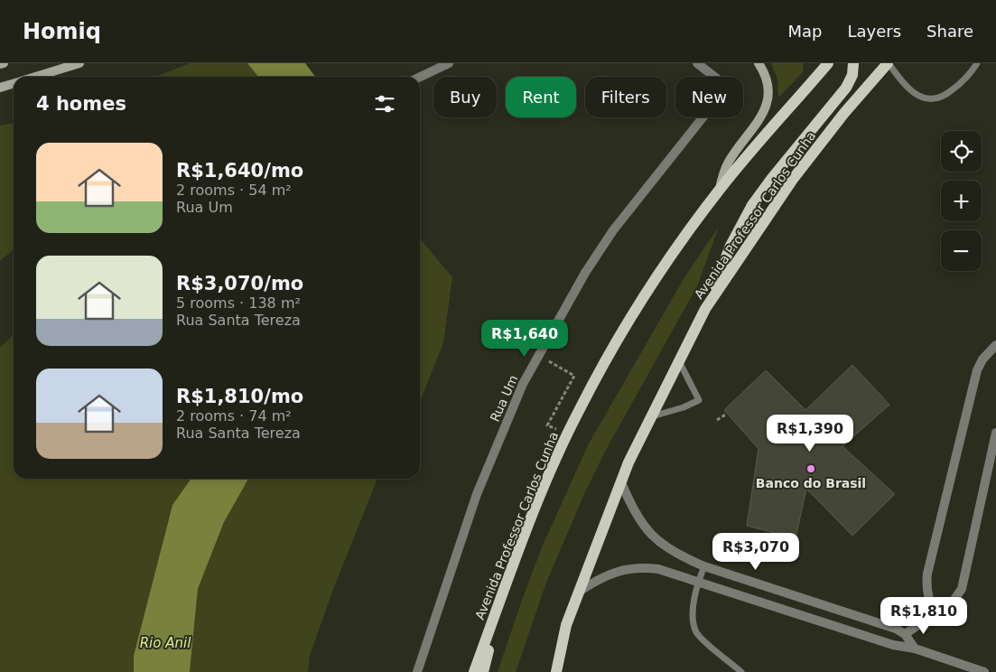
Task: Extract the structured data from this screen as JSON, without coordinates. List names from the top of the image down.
{
  "streets": {
    "main road": ["Avenida Professor Carlos Cunha"],
    "street": ["Rua Um"]
  },
  "water": ["Rio Anil"],
  "places": ["Banco do Brasil"],
  "page": {
    "header": "Homiq",
    "nav": ["Map", "Layers", "Share"],
    "chip": [
      "Buy",
      "Rent",
      "Filters",
      "New"
    ],
    "heading": "4 homes",
    "map_buttons": ["+", "−"],
    "list": [
      {
        "name": "R$1,640/mo",
        "note": "2 rooms · 54 m² · Rua Um"
      },
      {
        "name": "R$3,070/mo",
        "note": "5 rooms · 138 m² · Rua Santa Tereza"
      },
      {
        "name": "R$1,810/mo",
        "note": "2 rooms · 74 m² · Rua Santa Tereza"
      }
    ],
    "price": [
      "R$1,640",
      "R$1,390",
      "R$3,070",
      "R$1,810"
    ]
  }
}
